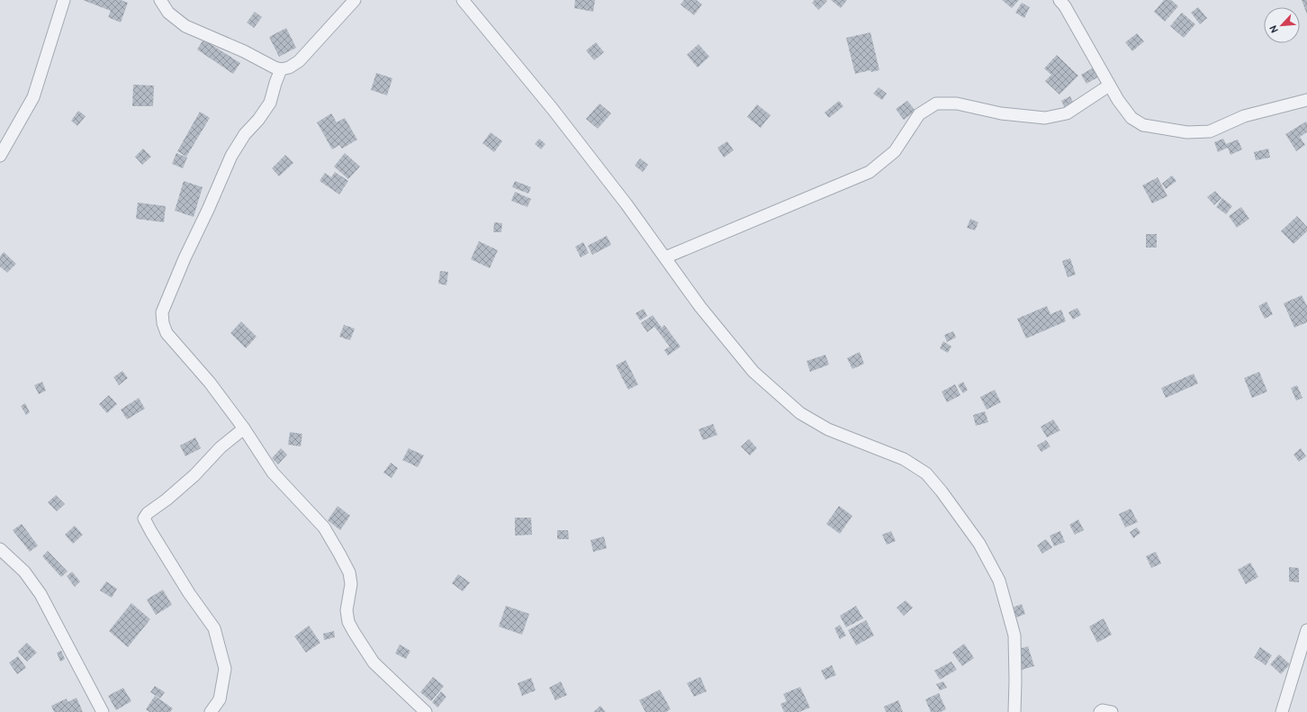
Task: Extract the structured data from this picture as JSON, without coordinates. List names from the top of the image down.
{
  "north": "bottom left"
}
